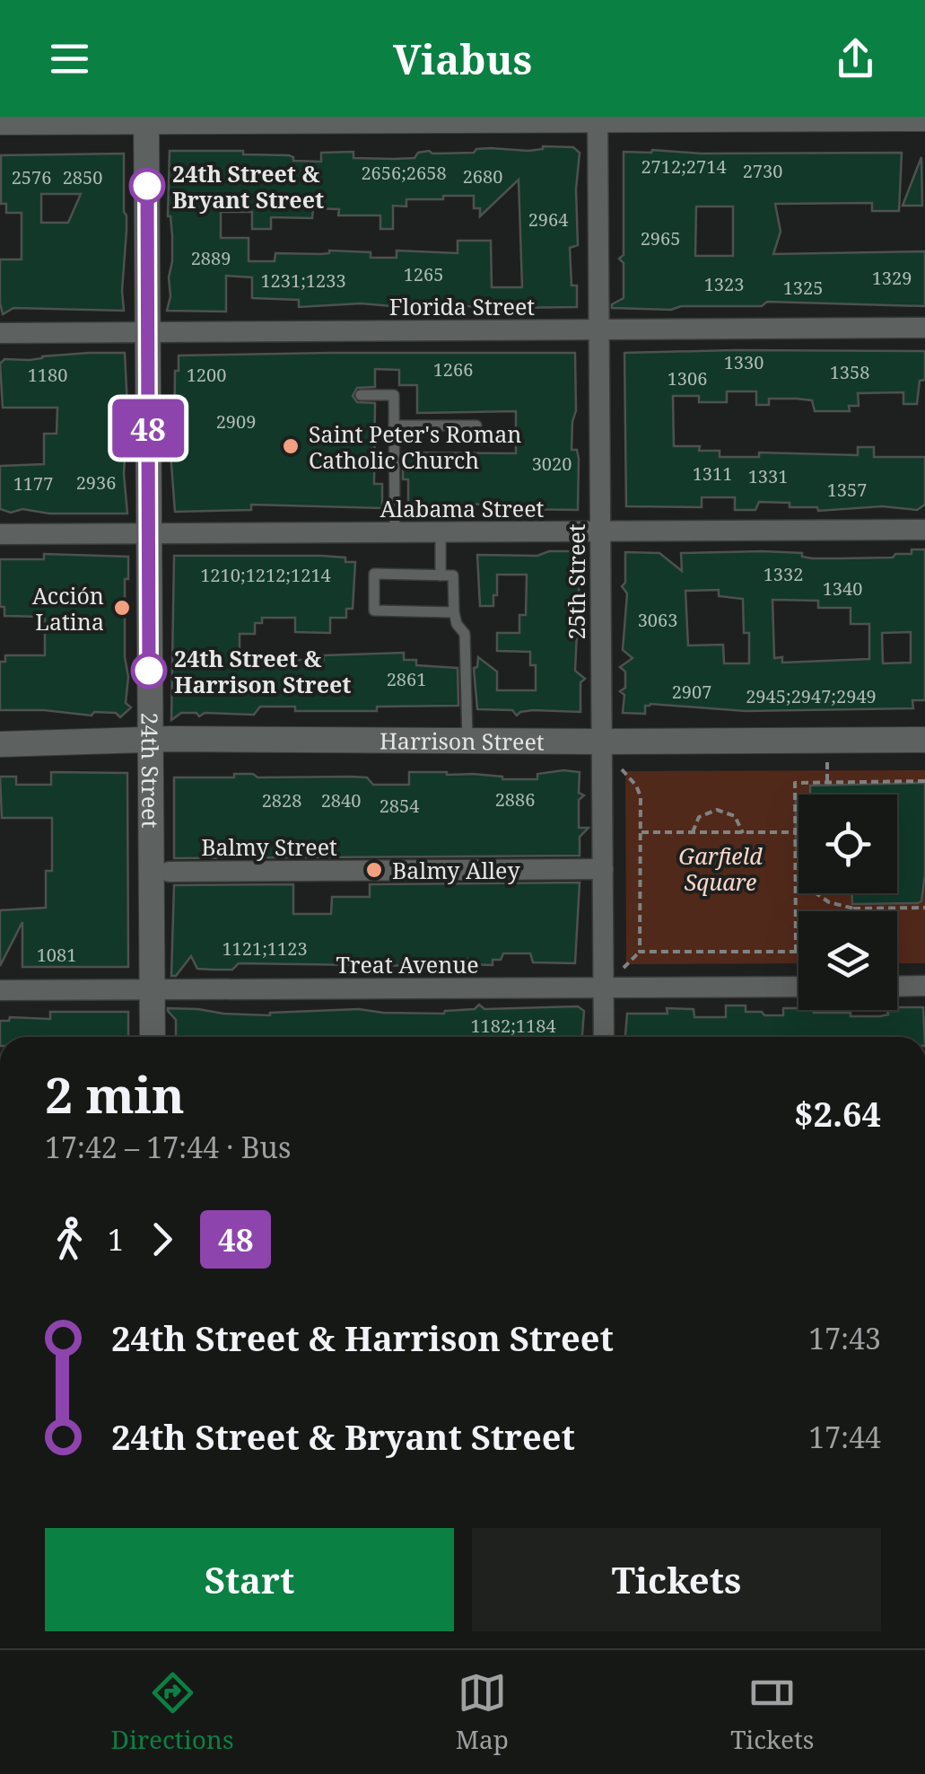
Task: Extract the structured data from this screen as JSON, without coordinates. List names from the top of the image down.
{
  "streets": {
    "street": [
      "Florida Street",
      "Alabama Street",
      "25th Street",
      "Harrison Street",
      "24th Street",
      "Balmy Street",
      "Treat Avenue"
    ]
  },
  "crossings": [
    ["Florida Street", "25th Street"],
    ["Florida Street", "24th Street"],
    ["Alabama Street", "25th Street"],
    ["Alabama Street", "24th Street"],
    ["25th Street", "Harrison Street"],
    ["25th Street", "Balmy Street"],
    ["25th Street", "Treat Avenue"],
    ["Harrison Street", "24th Street"],
    ["24th Street", "Balmy Street"],
    ["24th Street", "Treat Avenue"]
  ],
  "parks": ["Garfield Square"],
  "places": [
    "24th Street & Bryant Street",
    "Saint Peter's Roman Catholic Church",
    "Acción Latina",
    "24th Street & Harrison Street",
    "Balmy Alley"
  ],
  "lines": ["bus line 48"],
  "house_numbers": [
    "2712;2714",
    "2730",
    "2656;2658",
    "2680",
    "2576",
    "2850",
    "2964",
    "2965",
    "2889",
    "1265",
    "1329",
    "1231;1233",
    "1323",
    "1325",
    "1330",
    "1266",
    "1358",
    "1180",
    "1200",
    "1306",
    "2909",
    "3020",
    "1311",
    "1331",
    "2936",
    "1177",
    "1357",
    "1332",
    "1210;1212;1214",
    "1340",
    "3063",
    "2861",
    "2907",
    "2945;2947;2949",
    "2886",
    "2828",
    "2840",
    "2854",
    "1121;1123",
    "1081",
    "1182;1184"
  ],
  "page": {
    "header": "Viabus",
    "on_map": "48",
    "heading": ["2 min", "17:42 – 17:44 · Bus", "$2.64"],
    "legs": ["1", "48"],
    "list": [
      {
        "name": "24th Street & Harrison Street",
        "value": "17:43"
      },
      {
        "name": "24th Street & Bryant Street",
        "value": "17:44"
      }
    ],
    "buttons": ["Start", "Tickets"],
    "tabs": ["Directions", "Map", "Tickets"]
  }
}
